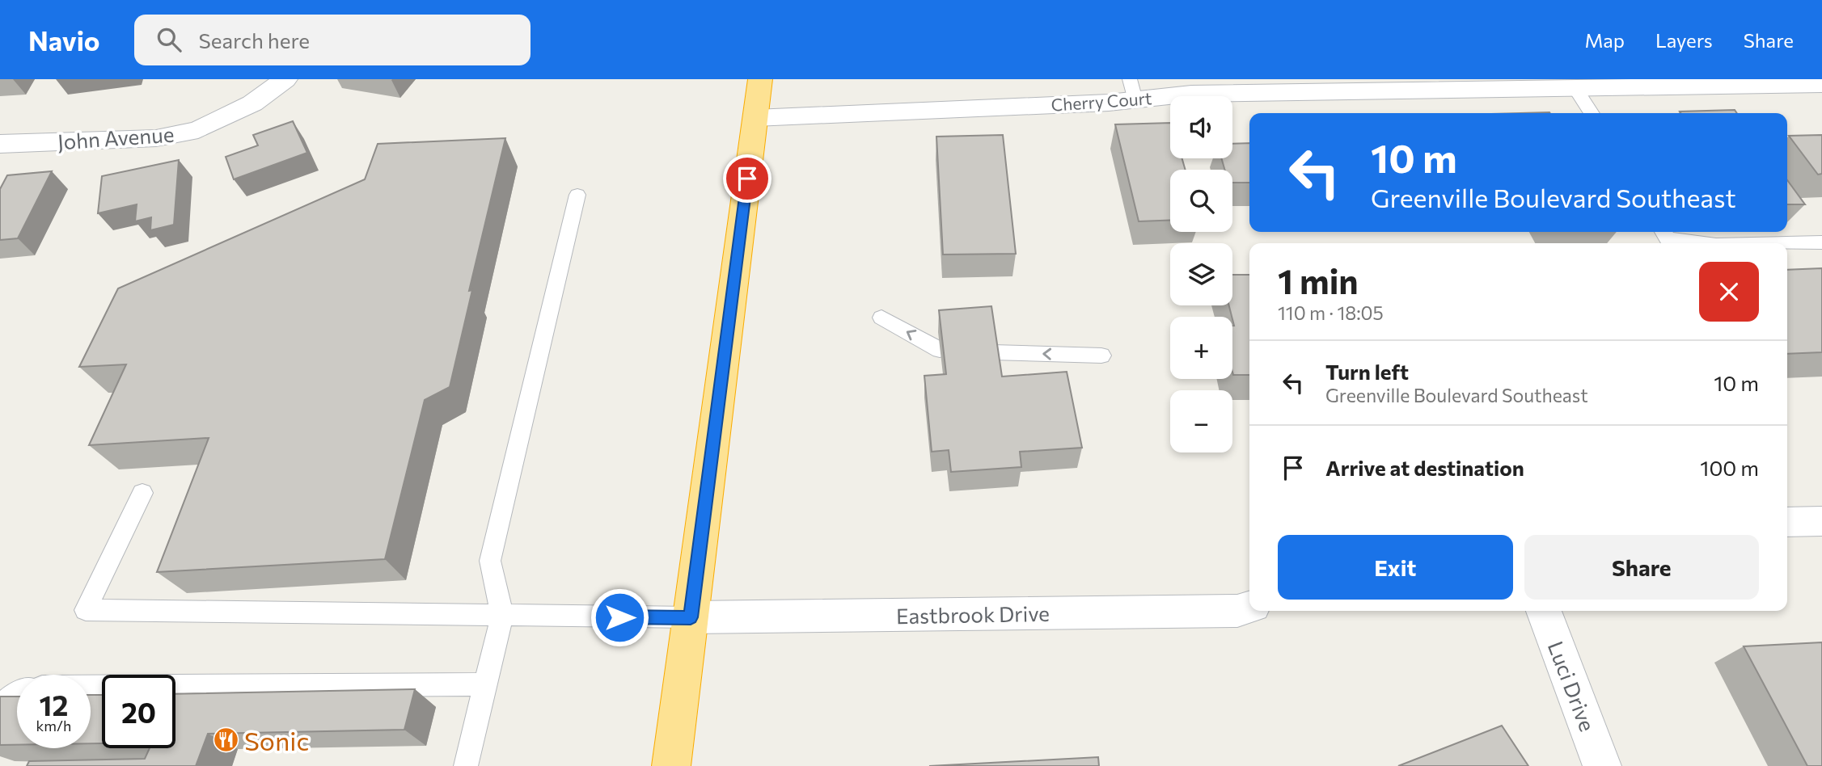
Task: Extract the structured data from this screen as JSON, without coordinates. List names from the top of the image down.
{
  "streets": {
    "street": [
      "Cherry Court",
      "John Avenue",
      "Eastbrook Drive",
      "Luci Drive"
    ]
  },
  "places": {
    "restaurant": ["Sonic"]
  },
  "page": {
    "header": "Navio",
    "search": "Search here",
    "nav": ["Map", "Layers", "Share"],
    "map_buttons": ["+", "−"],
    "turn": ["10 m", "Greenville Boulevard Southeast"],
    "heading": ["1 min", "110 m · 18:05"],
    "list": [
      {
        "name": "Turn left",
        "note": "Greenville Boulevard Southeast",
        "value": "10 m"
      },
      {
        "name": "Arrive at destination",
        "value": "100 m"
      }
    ],
    "buttons": ["Exit", "Share"],
    "speed": "12 km/h",
    "limit": "20"
  }
}
